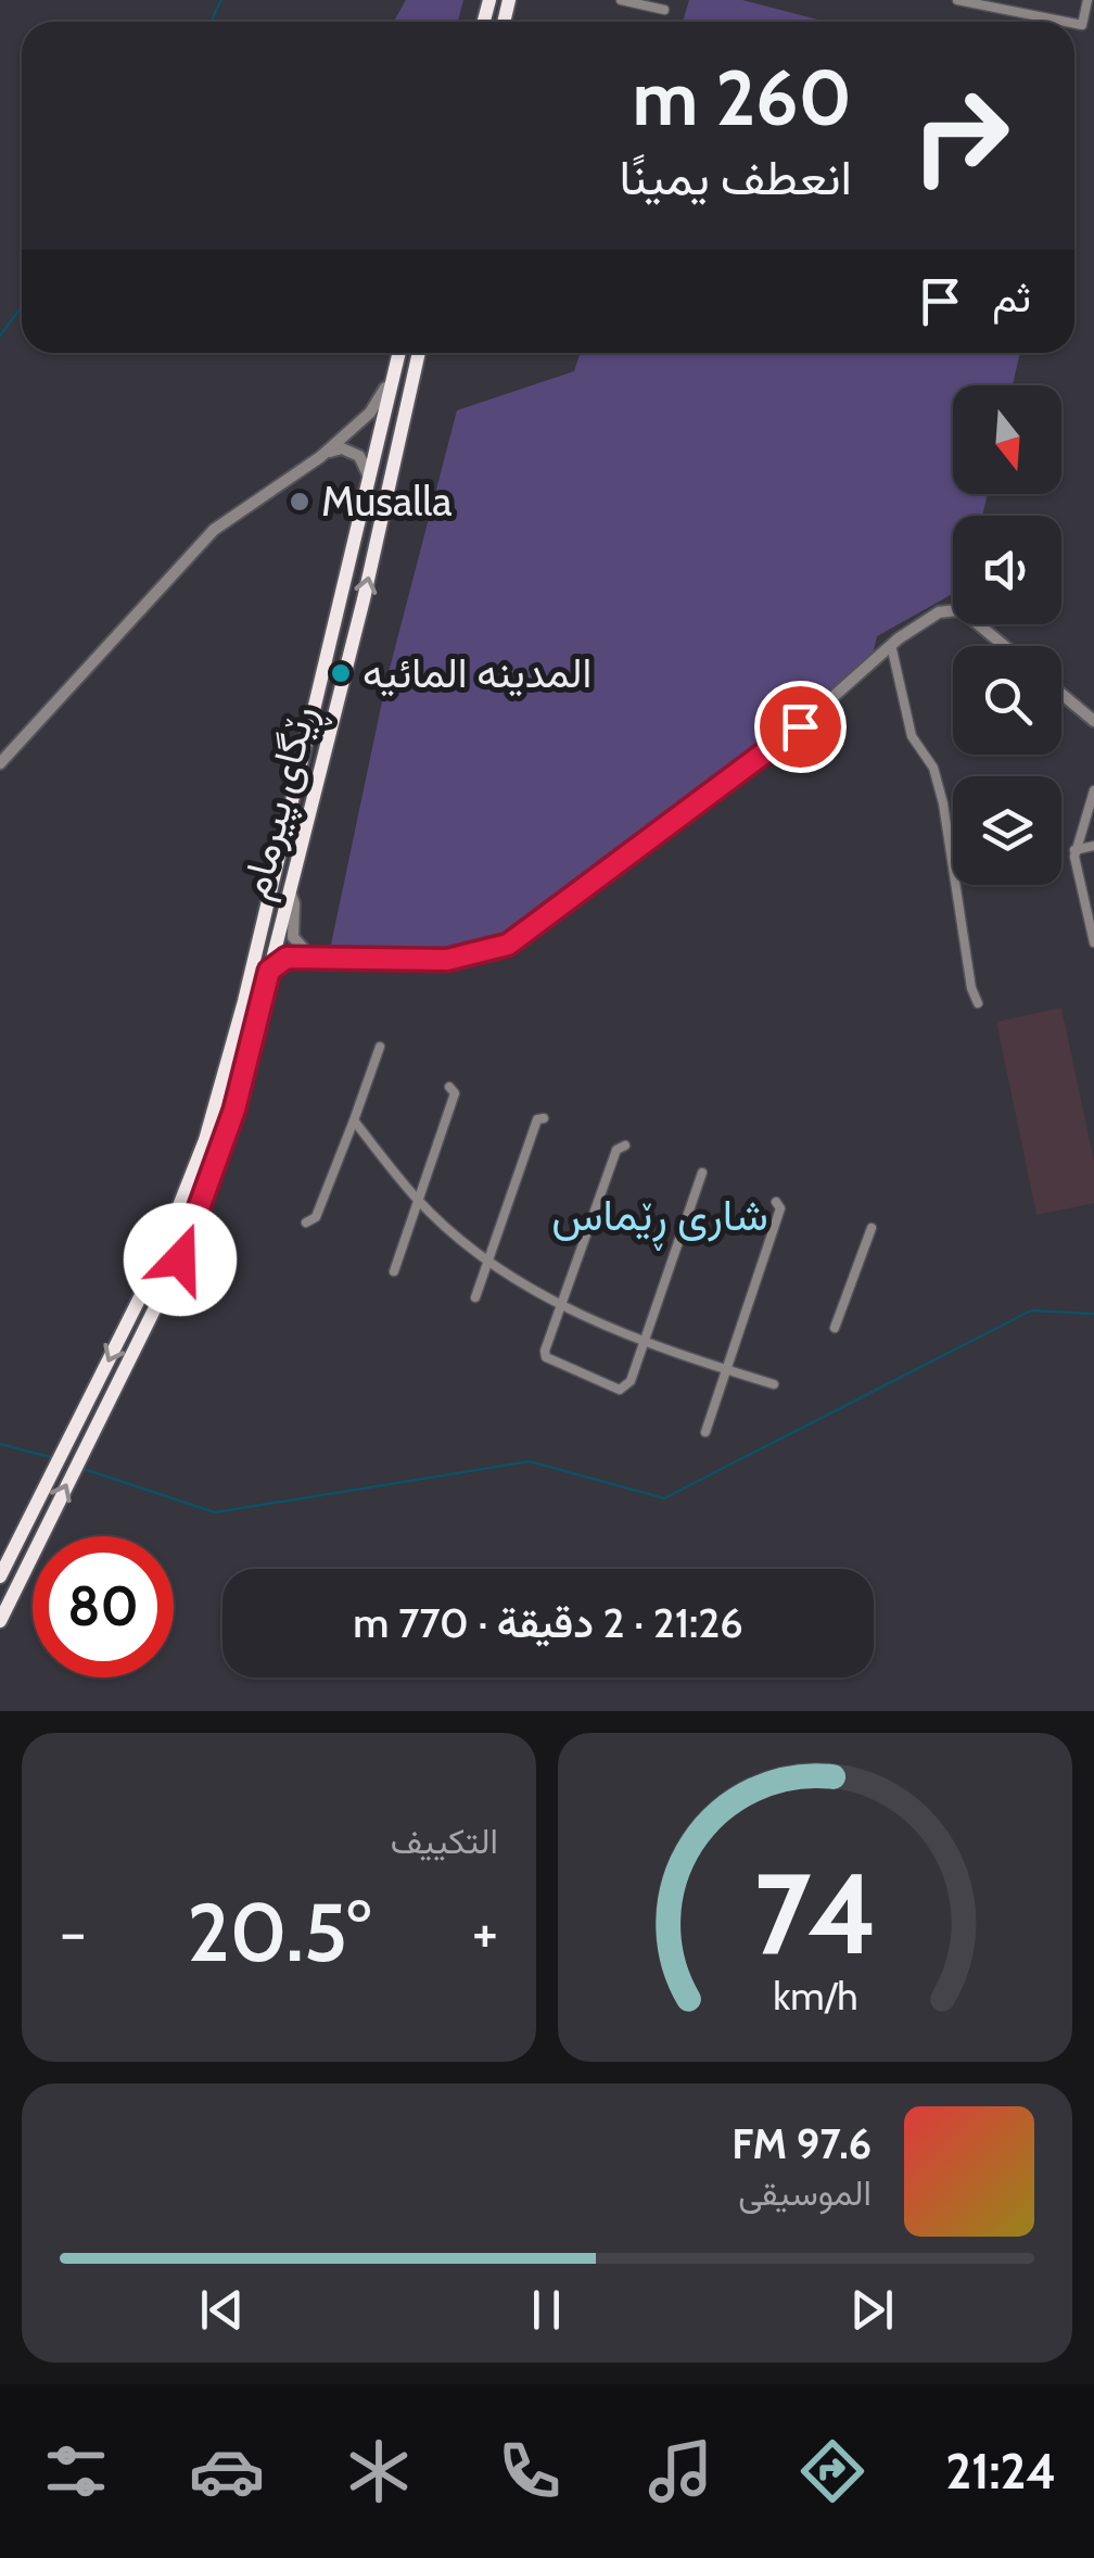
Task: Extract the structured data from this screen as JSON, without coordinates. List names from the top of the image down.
{
  "streets": {
    "highway": ["ڕێگای پیرمام"]
  },
  "districts": ["شاری ڕێماس"],
  "places": ["Musalla", "المدينه المائيه"],
  "north": "bottom",
  "page": {
    "turn": ["260 m", "انعطف يمينًا"],
    "then": "ثم",
    "limit": "80",
    "trip": "21:26 · 2 دقيقة · 770 m",
    "tile": "التكييف",
    "heat": ["−", "20.5°", "+"],
    "song": ["97.6 FM", "الموسيقى"],
    "tabs": "21:24",
    "gauge": ["74", "km/h"]
  }
}
